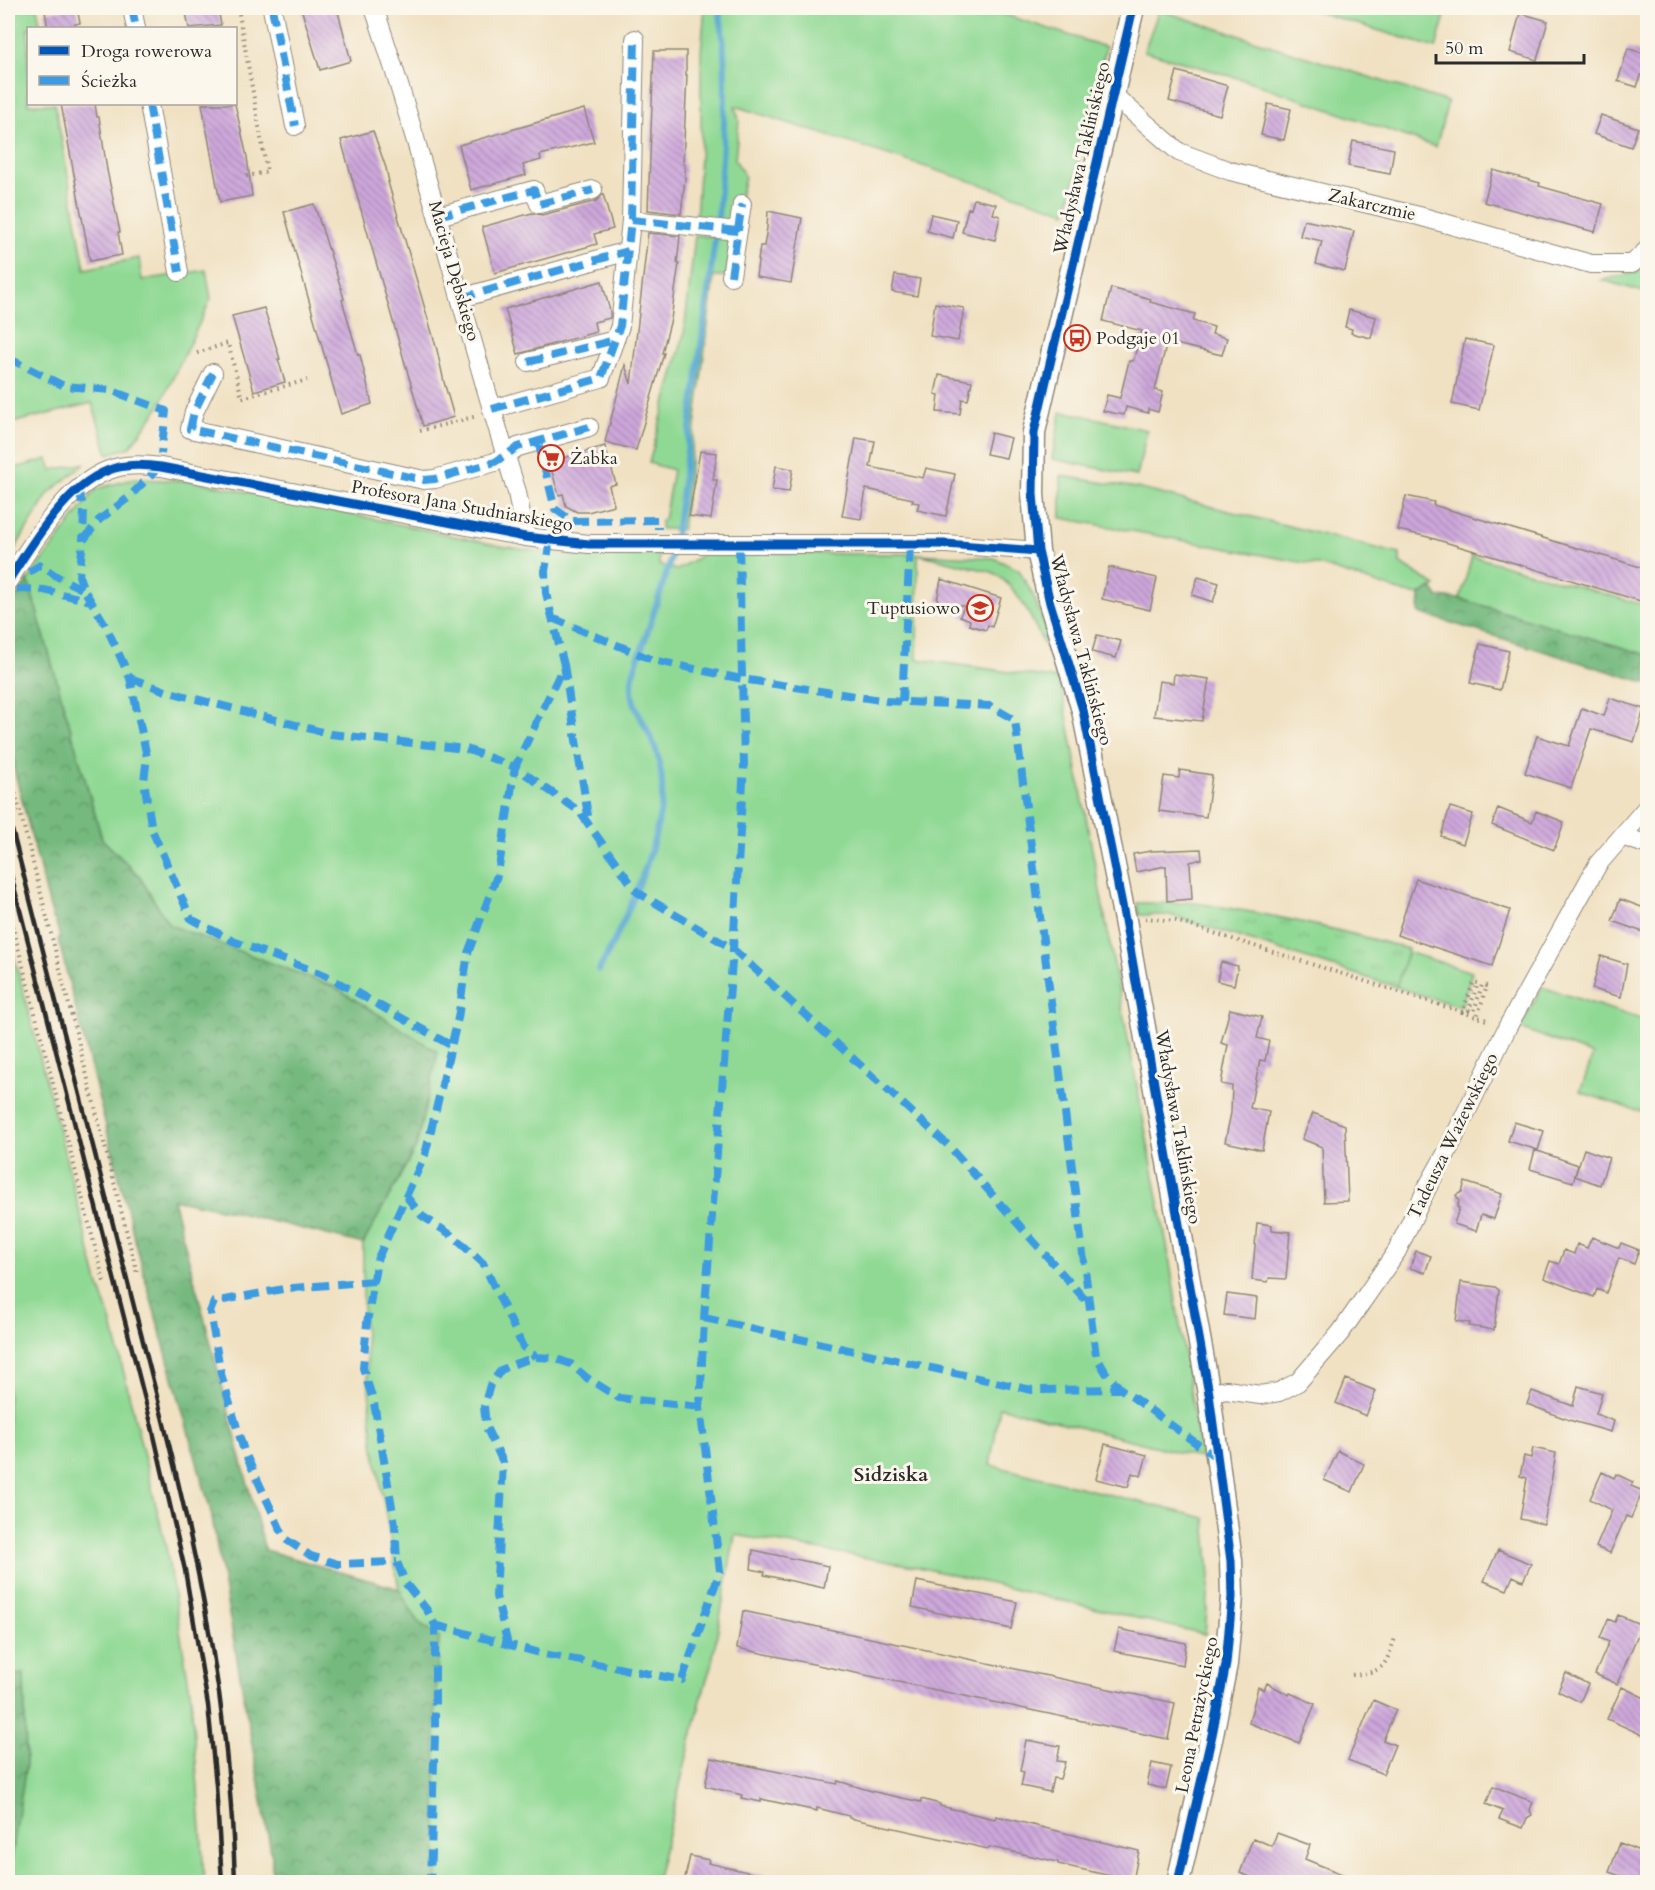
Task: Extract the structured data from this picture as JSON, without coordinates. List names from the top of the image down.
{
  "streets": {
    "street": [
      "Władysława Taklińskiego",
      "Zakarczmie",
      "Macieja Dębskiego",
      "Profesora Jana Studniarskiego",
      "Tadeusza Ważewskiego",
      "Leona Petrażyckiego"
    ]
  },
  "crossings": [
    ["Władysława Taklińskiego", "Zakarczmie"],
    ["Władysława Taklińskiego", "Profesora Jana Studniarskiego"],
    ["Władysława Taklińskiego", "Tadeusza Ważewskiego"],
    ["Władysława Taklińskiego", "Leona Petrażyckiego"],
    ["Macieja Dębskiego", "Profesora Jana Studniarskiego"],
    ["Tadeusza Ważewskiego", "Leona Petrażyckiego"]
  ],
  "districts": ["Sidziska"],
  "places": {
    "bus stop": ["Podgaje 01"],
    "supermarket": ["Żabka"],
    "school or university": ["Tuptusiowo"]
  },
  "legend": ["Droga rowerowa", "Ścieżka"],
  "scale_bar": "50 m"
}
